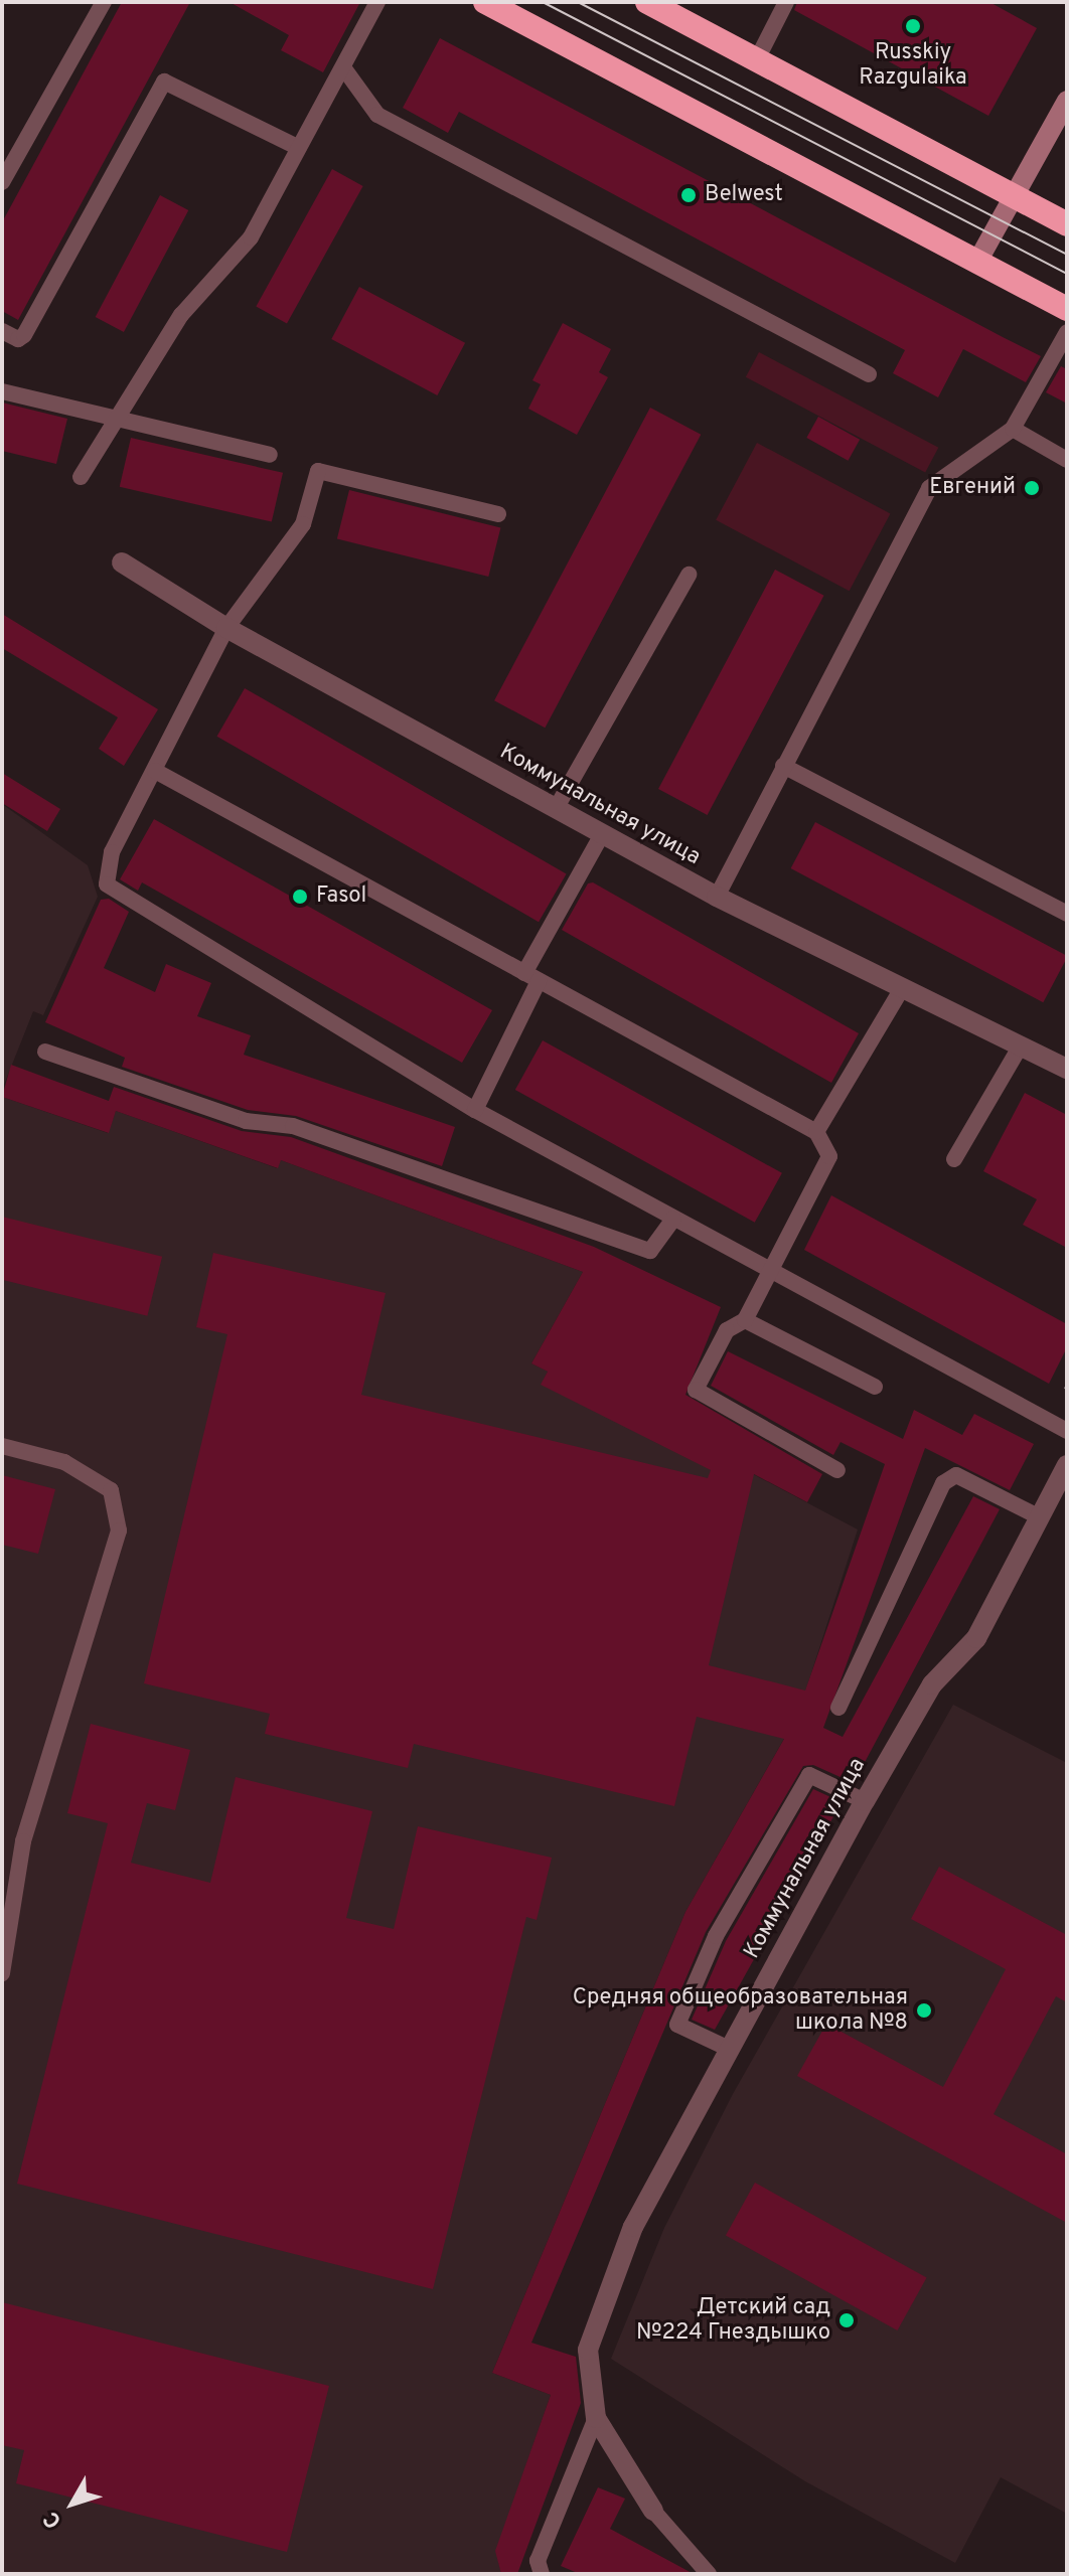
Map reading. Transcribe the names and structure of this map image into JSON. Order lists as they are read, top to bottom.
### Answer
{
  "streets": {
    "street": ["Коммунальная улица"]
  },
  "places": [
    "Russkiy Razgulaika",
    "Belwest",
    "Евгений",
    "Fasol",
    "Средняя общеобразовательная школа №8",
    "Детский сад №224 Гнездышко"
  ],
  "north": "bottom left"
}
